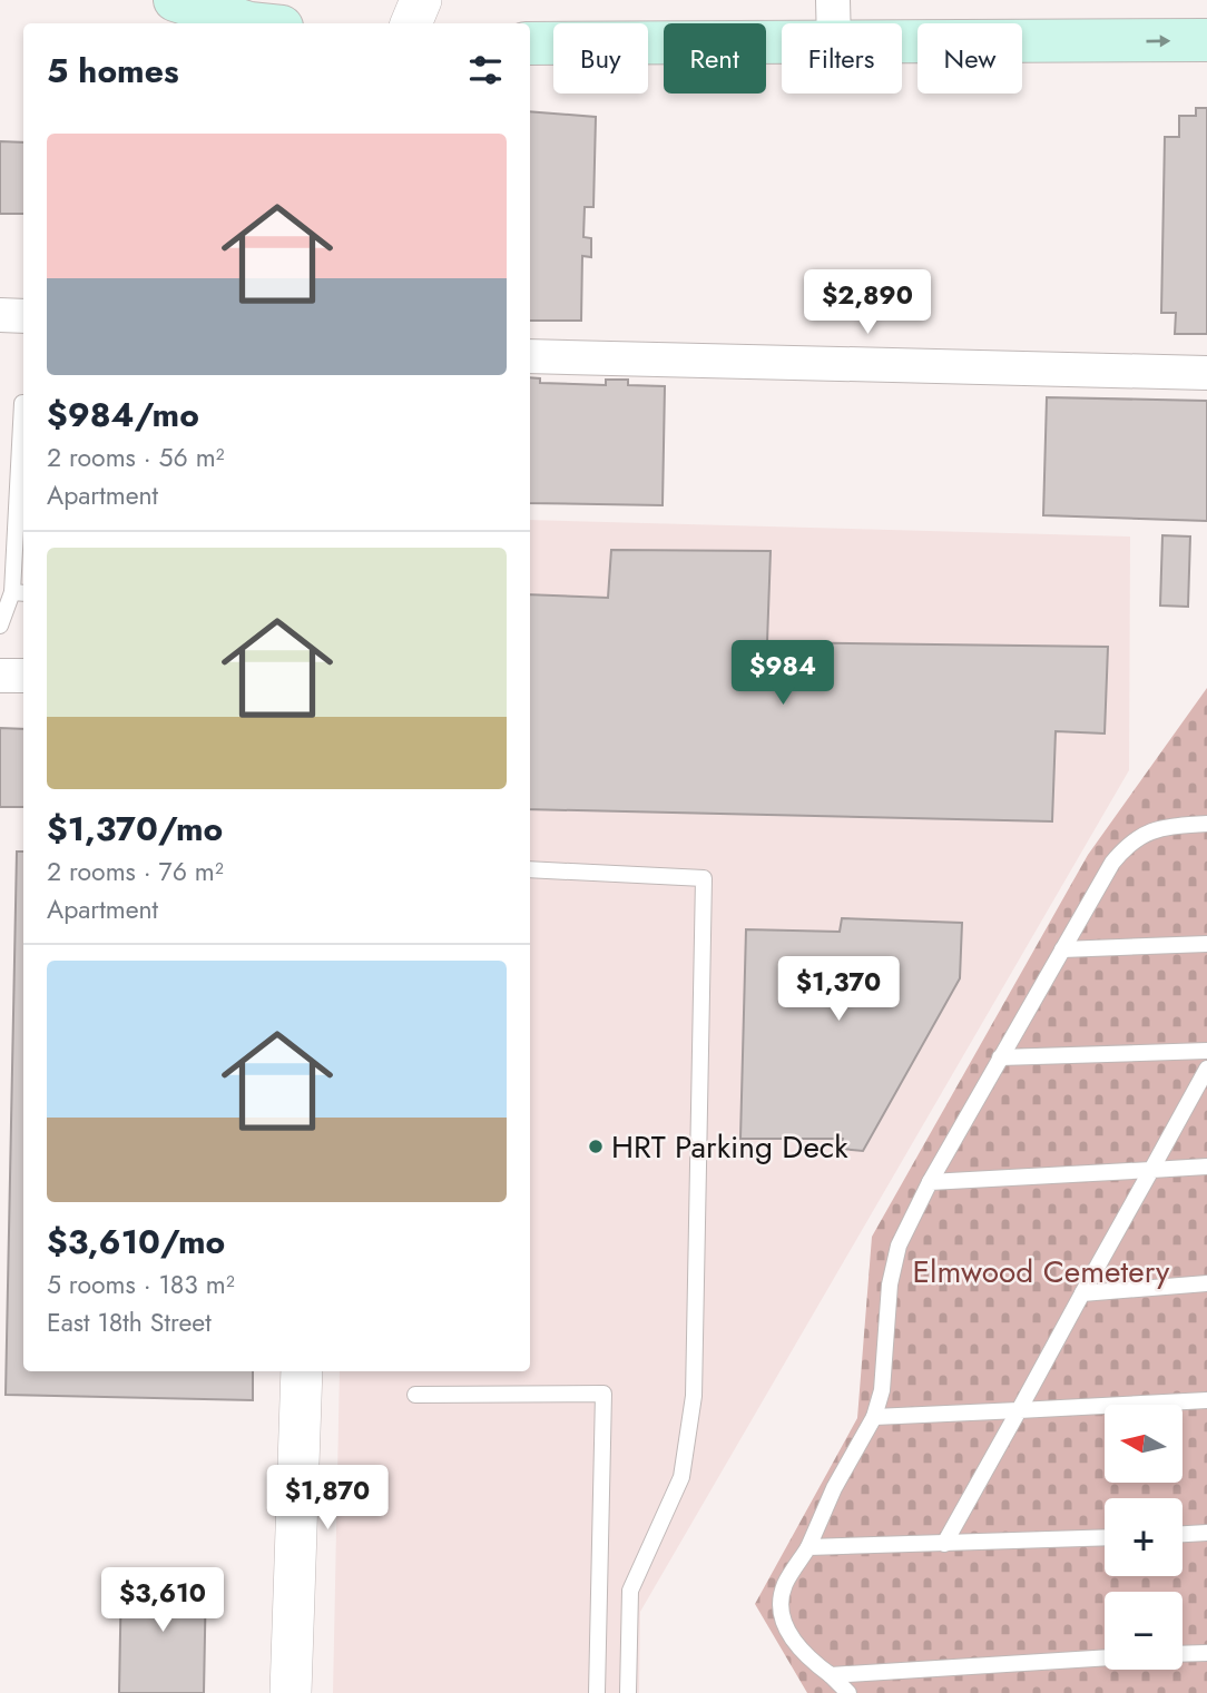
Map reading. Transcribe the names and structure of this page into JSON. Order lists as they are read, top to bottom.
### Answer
{
  "parks": ["Elmwood Cemetery"],
  "places": ["HRT Parking Deck"],
  "north": "left",
  "page": {
    "chip": [
      "Buy",
      "Rent",
      "Filters",
      "New"
    ],
    "heading": "5 homes",
    "list": [
      {
        "name": "$984/mo",
        "note": "2 rooms · 56 m² · Apartment"
      },
      {
        "name": "$1,370/mo",
        "note": "2 rooms · 76 m² · Apartment"
      },
      {
        "name": "$3,610/mo",
        "note": "5 rooms · 183 m² · East 18th Street"
      }
    ],
    "price": [
      "$2,890",
      "$984",
      "$1,370",
      "$1,870",
      "$3,610"
    ],
    "map_buttons": ["+", "−"]
  }
}
